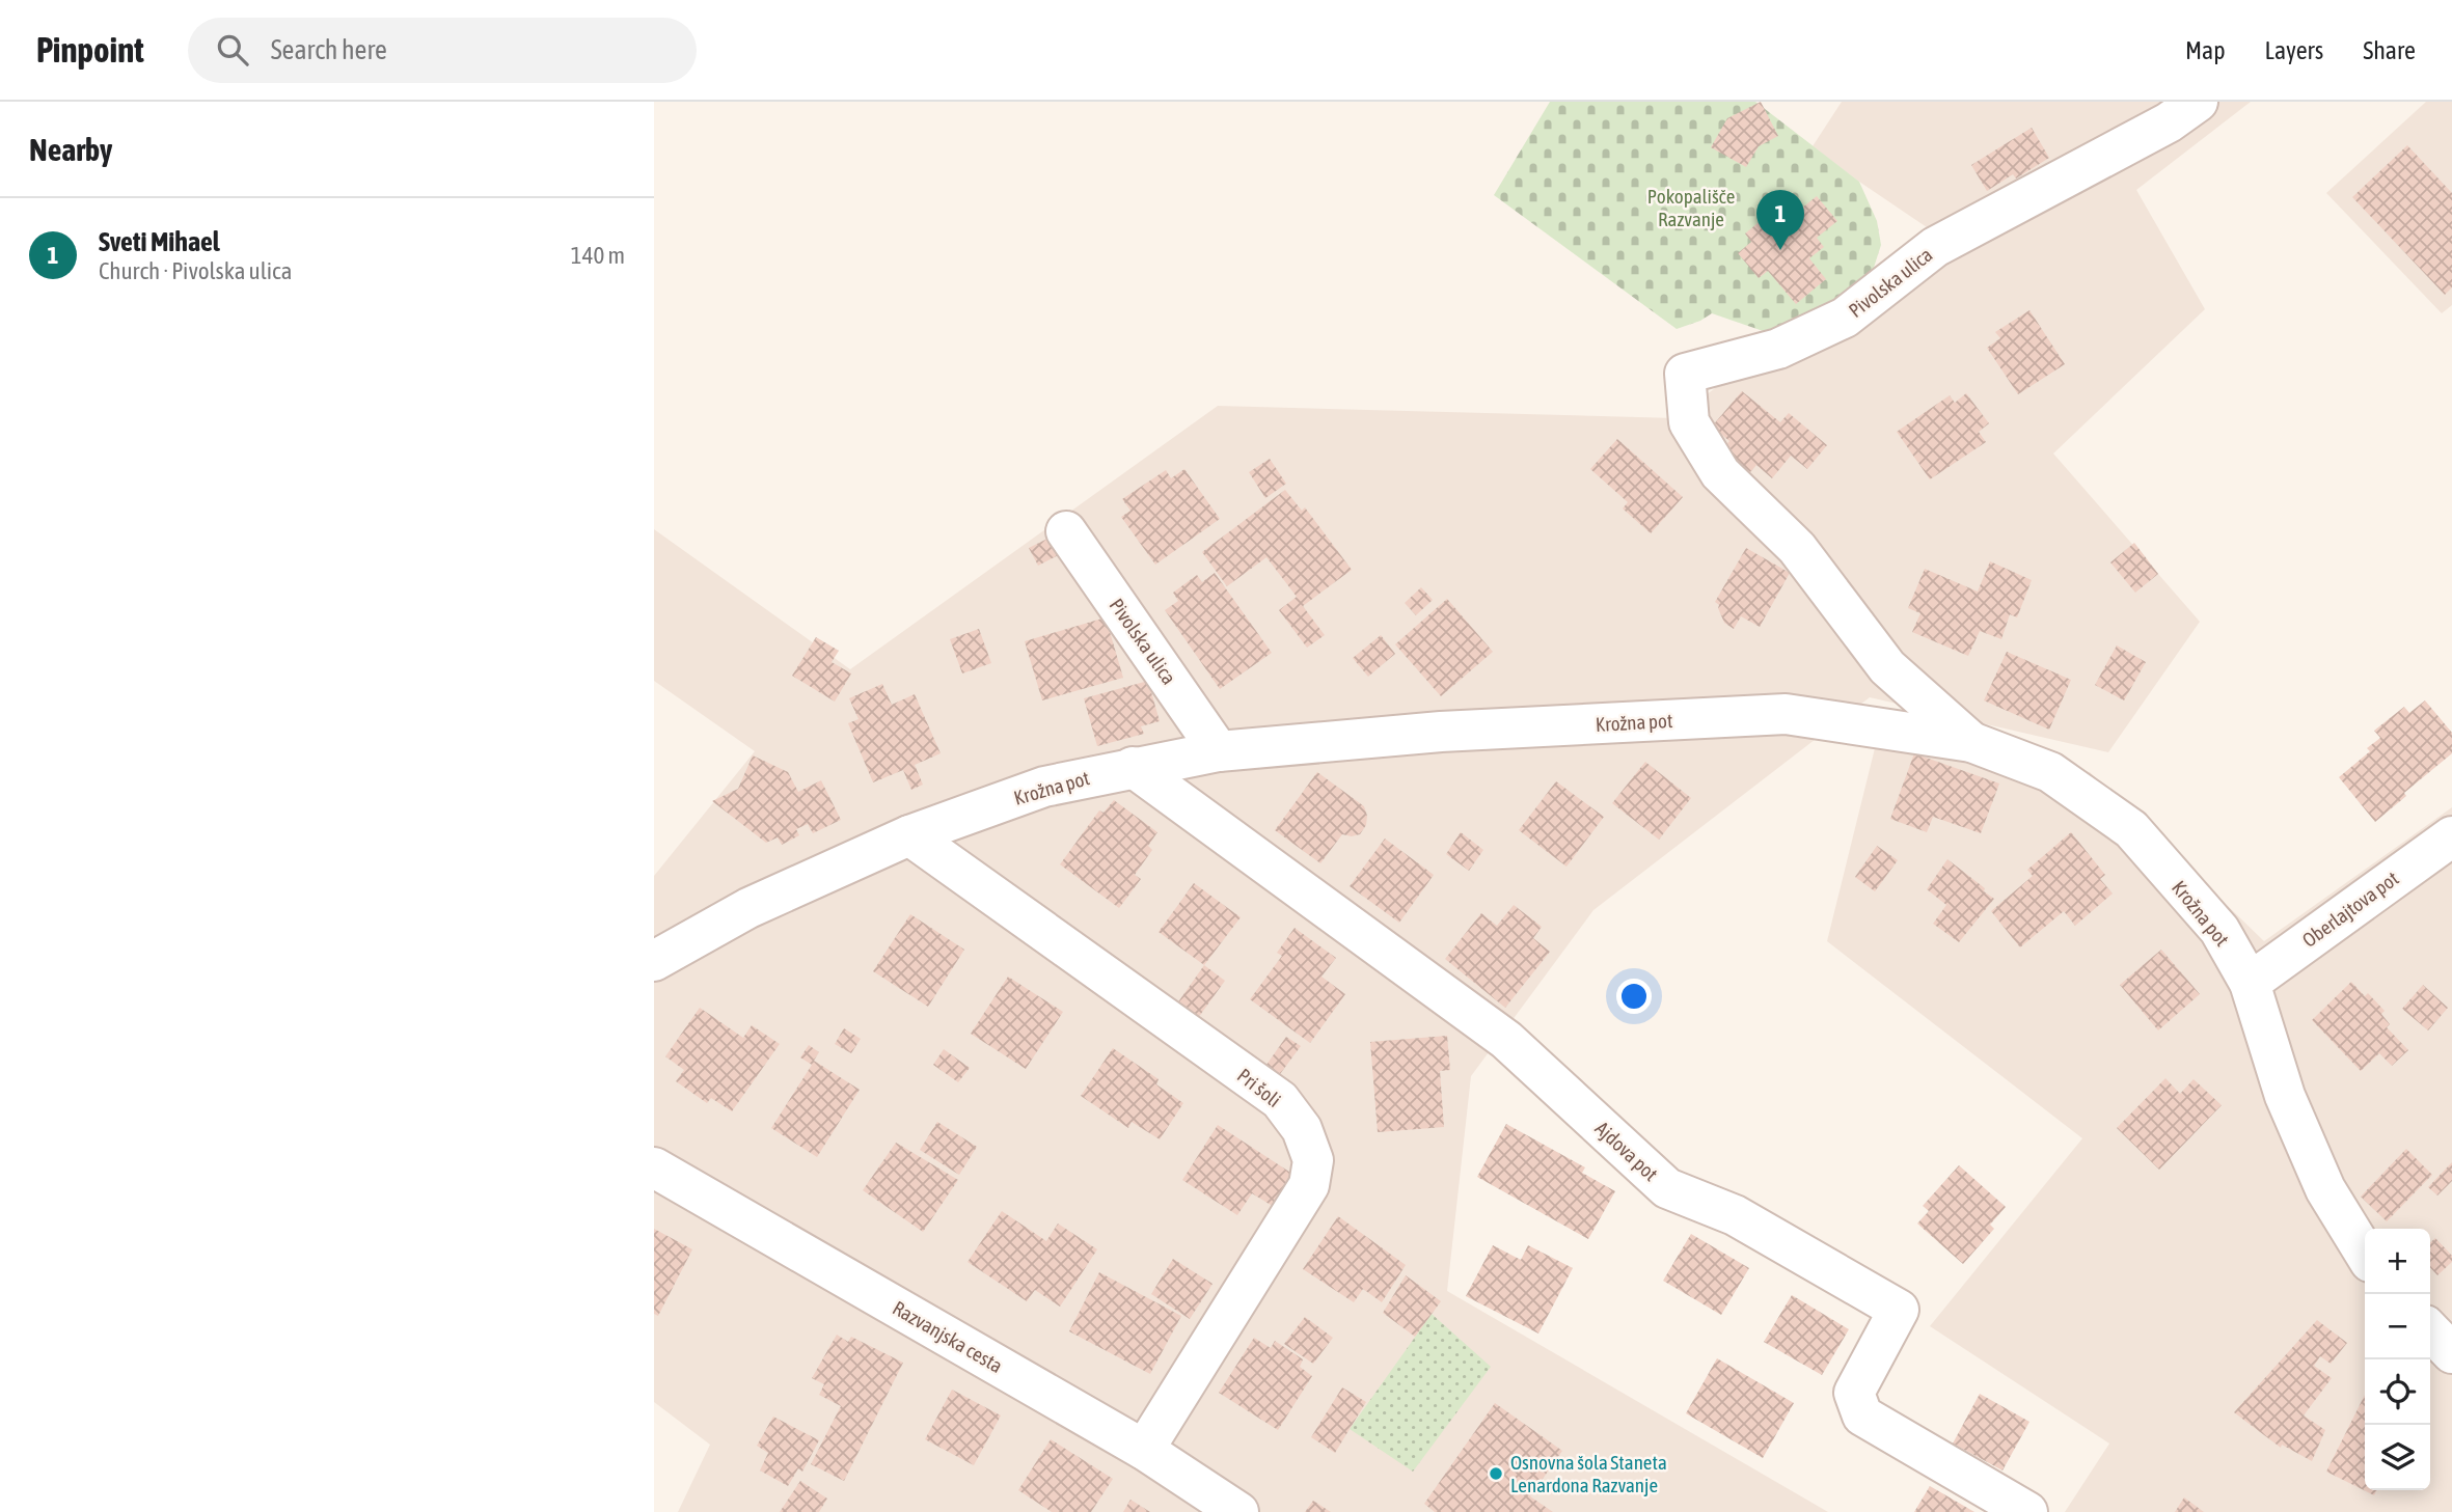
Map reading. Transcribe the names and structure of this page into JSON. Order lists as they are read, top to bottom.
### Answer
{
  "streets": {
    "street": [
      "Pivolska ulica",
      "Krožna pot",
      "Oberlajtova pot",
      "Pri šoli",
      "Ajdova pot",
      "Razvanjska cesta"
    ]
  },
  "crossings": [
    ["Pivolska ulica", "Krožna pot"],
    ["Krožna pot", "Oberlajtova pot"],
    ["Krožna pot", "Pri šoli"],
    ["Krožna pot", "Ajdova pot"],
    ["Pri šoli", "Razvanjska cesta"]
  ],
  "parks": ["Pokopališče Razvanje"],
  "places": ["Osnovna šola Staneta Lenardona Razvanje"],
  "page": {
    "header": "Pinpoint",
    "search": "Search here",
    "nav": ["Map", "Layers", "Share"],
    "heading": "Nearby",
    "pins": "1",
    "list": [
      {
        "mark": "1",
        "name": "Sveti Mihael",
        "note": "Church · Pivolska ulica",
        "value": "140 m"
      }
    ],
    "map_buttons": ["+", "−"]
  }
}
